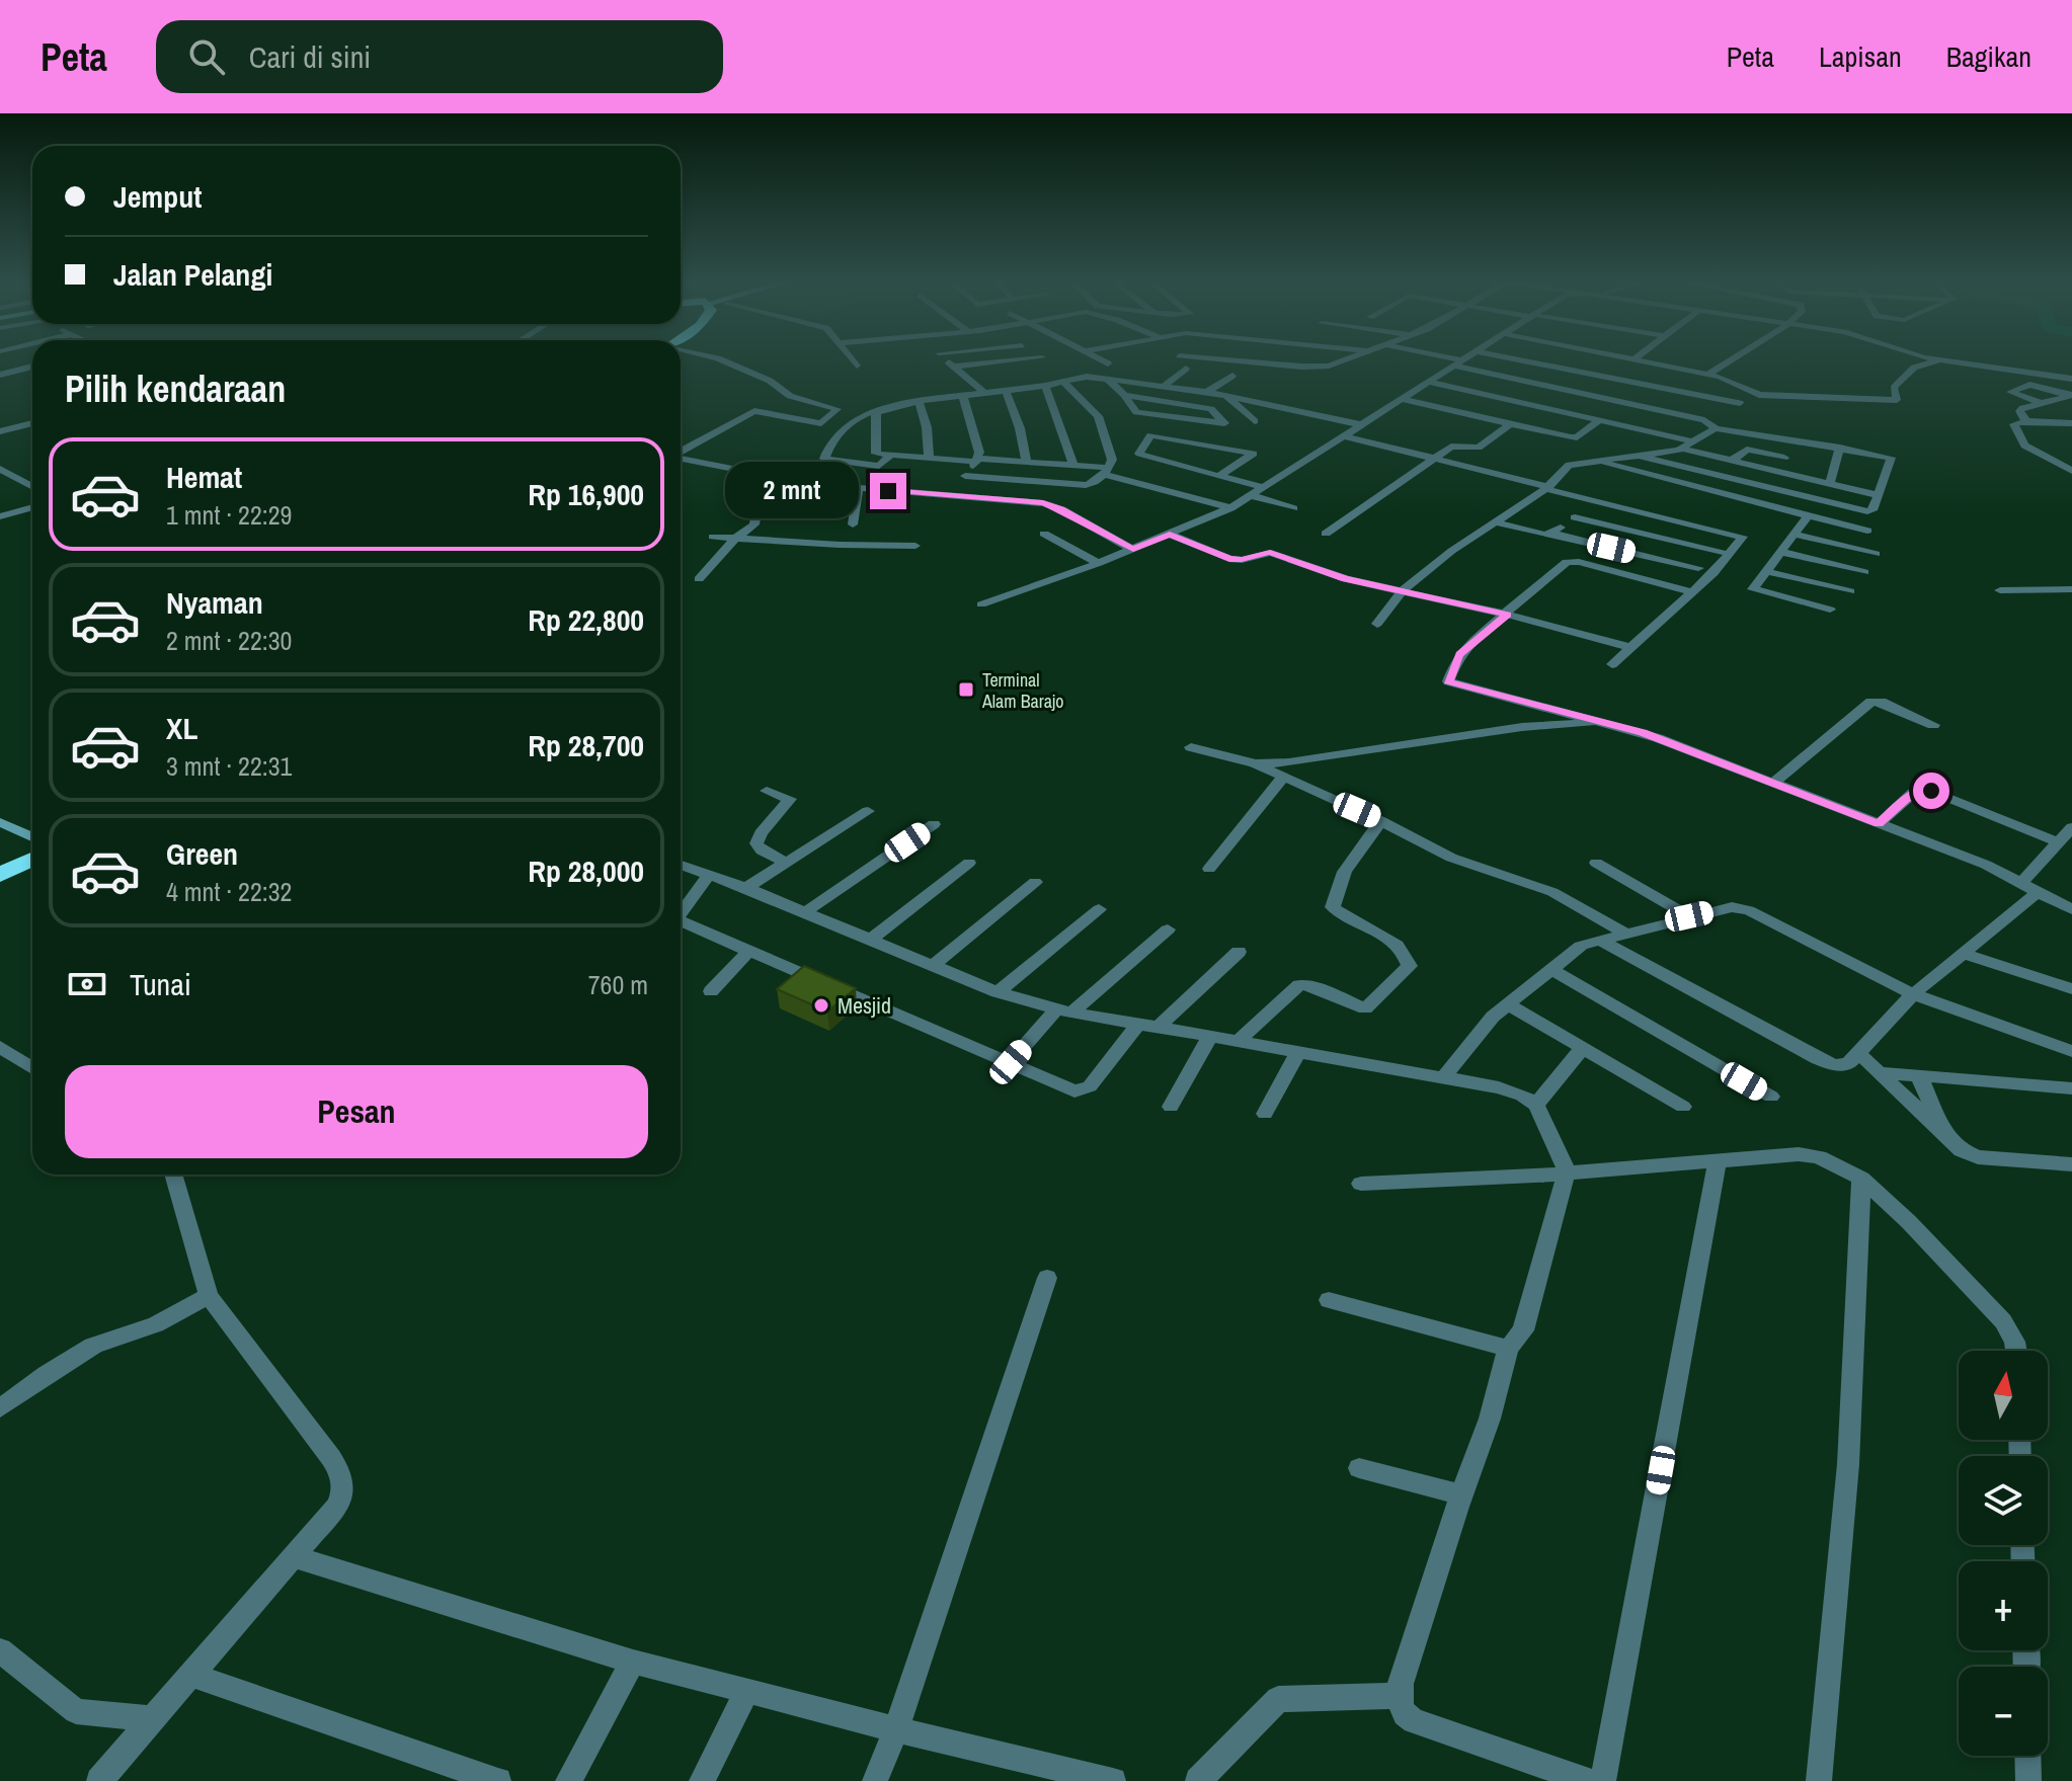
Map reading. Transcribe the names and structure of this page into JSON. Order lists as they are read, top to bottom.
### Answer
{
  "places": {
    "transit": ["Terminal Alam Barajo"],
    "other": ["Mesjid"]
  },
  "north": "top",
  "page": {
    "header": "Peta",
    "search": "Cari di sini",
    "nav": ["Peta", "Lapisan", "Bagikan"],
    "banner": ["Jemput", "Jalan Pelangi"],
    "heading": "Pilih kendaraan",
    "list": [
      {
        "name": "Hemat",
        "note": "1 mnt · 22:29",
        "value": "Rp 16,900"
      },
      {
        "name": "Nyaman",
        "note": "2 mnt · 22:30",
        "value": "Rp 22,800"
      },
      {
        "name": "XL",
        "note": "3 mnt · 22:31",
        "value": "Rp 28,700"
      },
      {
        "name": "Green",
        "note": "4 mnt · 22:32",
        "value": "Rp 28,000"
      }
    ],
    "bubble": "2 mnt",
    "pay": ["Tunai", "760 m"],
    "buttons": "Pesan",
    "map_buttons": ["+", "−"]
  }
}
